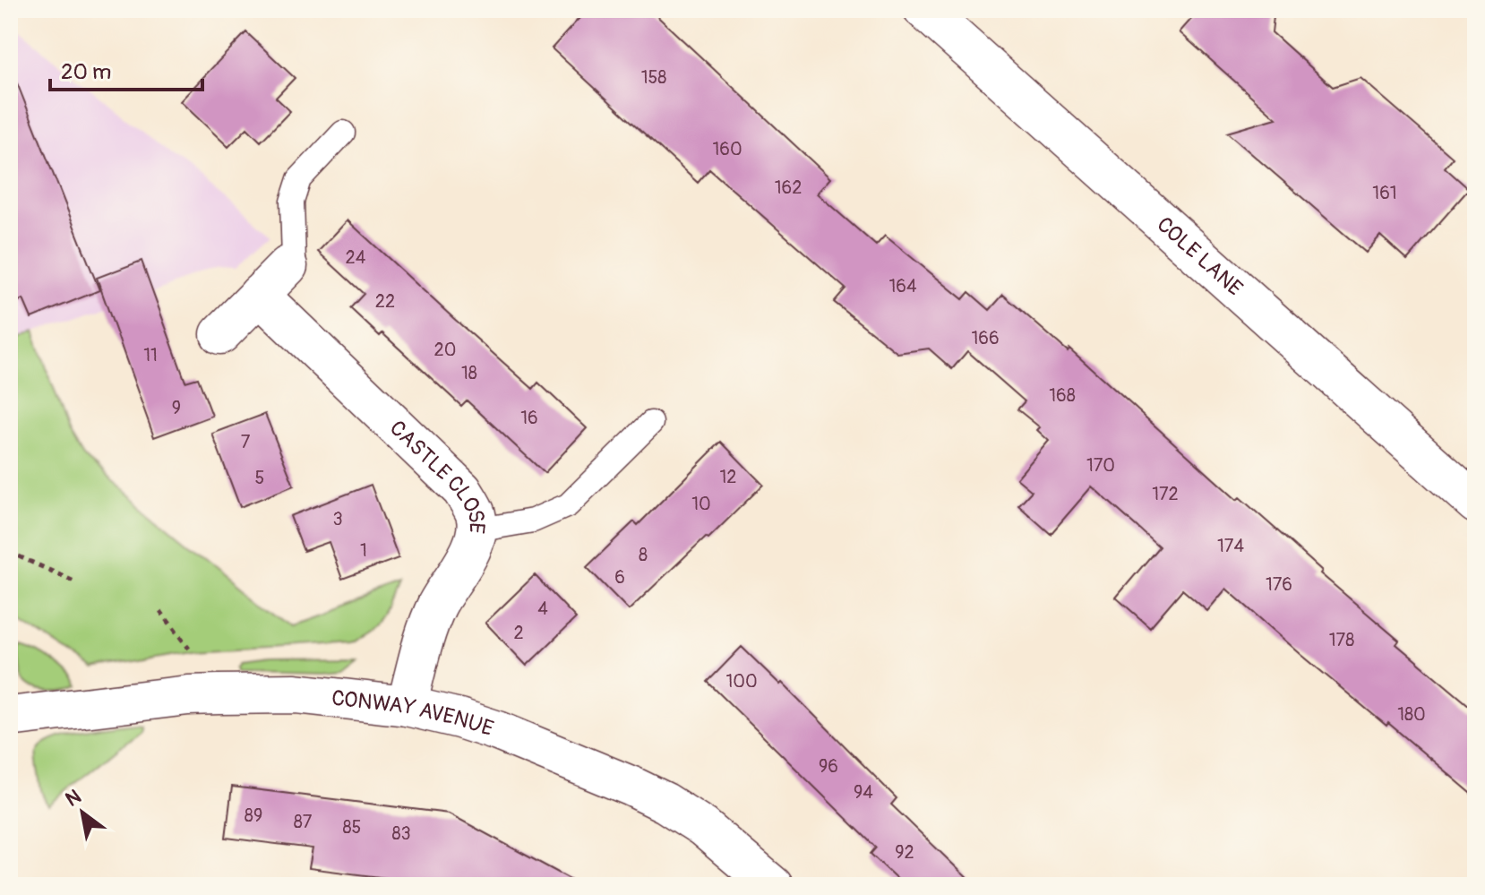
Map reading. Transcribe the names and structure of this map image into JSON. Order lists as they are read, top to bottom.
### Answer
{
  "streets": {
    "street": ["COLE LANE", "CASTLE CLOSE", "CONWAY AVENUE"]
  },
  "crossings": [
    ["CASTLE CLOSE", "CONWAY AVENUE"]
  ],
  "house_numbers": [
    "158",
    "160",
    "162",
    "161",
    "24",
    "164",
    "22",
    "166",
    "20",
    "11",
    "18",
    "168",
    "9",
    "16",
    "7",
    "170",
    "12",
    "5",
    "172",
    "10",
    "3",
    "174",
    "1",
    "8",
    "6",
    "176",
    "4",
    "2",
    "178",
    "100",
    "180",
    "96",
    "94",
    "89",
    "87",
    "85",
    "83",
    "92"
  ],
  "scale_bar": "20 m",
  "north": "top left"
}
